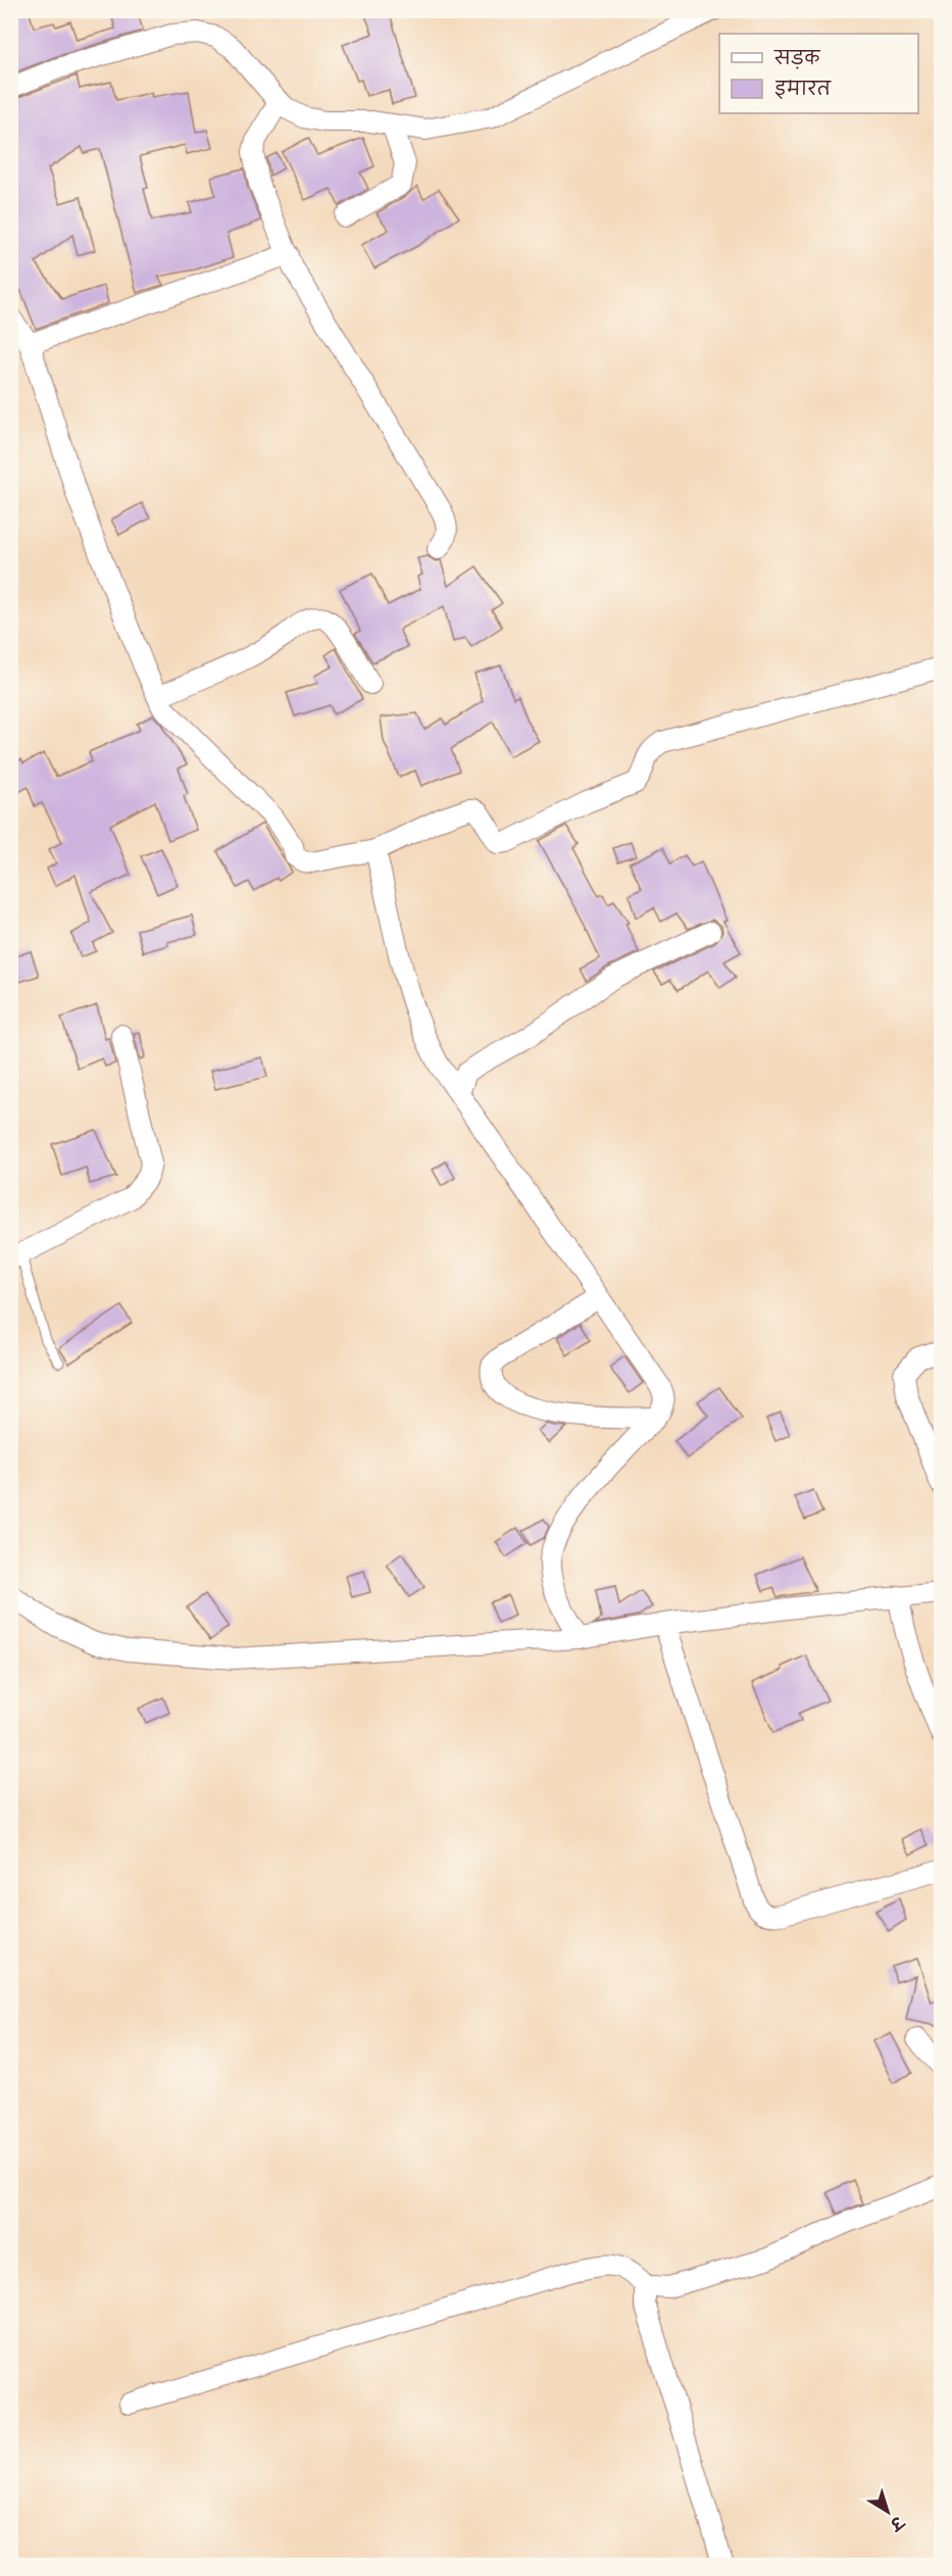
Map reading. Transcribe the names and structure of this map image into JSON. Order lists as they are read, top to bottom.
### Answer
{
  "legend": ["सड़क", "इमारत"],
  "north": "bottom right"
}
